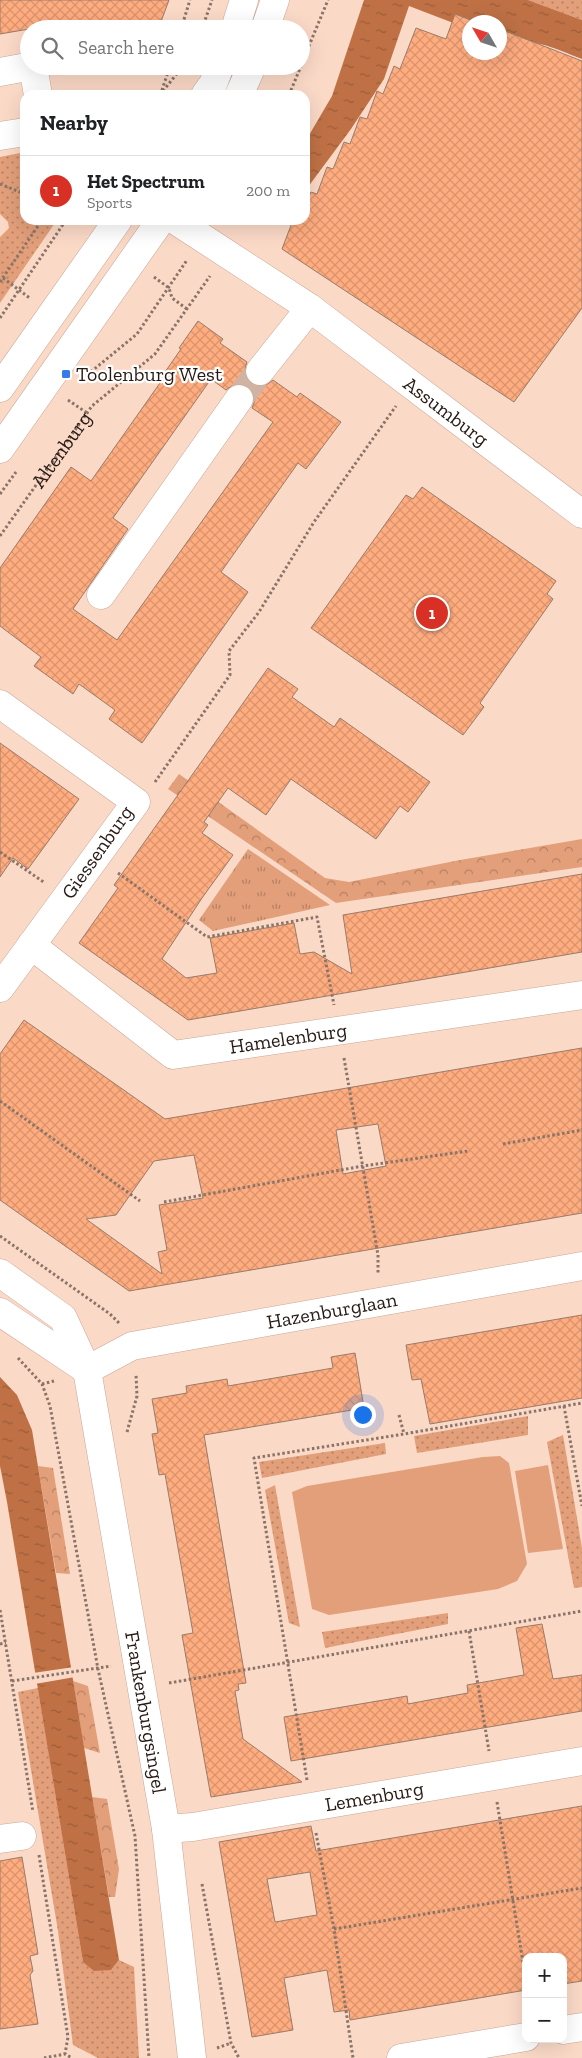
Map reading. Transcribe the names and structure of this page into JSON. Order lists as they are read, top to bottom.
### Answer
{
  "streets": {
    "street": [
      "Assumburg",
      "Giessenburg",
      "Hamelenburg",
      "Hazenburglaan",
      "Frankenburgsingel",
      "Lemenburg"
    ],
    "path": ["Altenburg"]
  },
  "crossings": [
    ["Assumburg", "Altenburg"],
    ["Giessenburg", "Hamelenburg"],
    ["Hazenburglaan", "Frankenburgsingel"],
    ["Frankenburgsingel", "Lemenburg"]
  ],
  "places": {
    "transit": ["Toolenburg West"]
  },
  "north": "top left",
  "page": {
    "search": "Search here",
    "heading": "Nearby",
    "list": [
      {
        "mark": "1",
        "name": "Het Spectrum",
        "note": "Sports",
        "value": "200 m"
      }
    ],
    "pins": "1",
    "map_buttons": ["+", "−"]
  }
}
